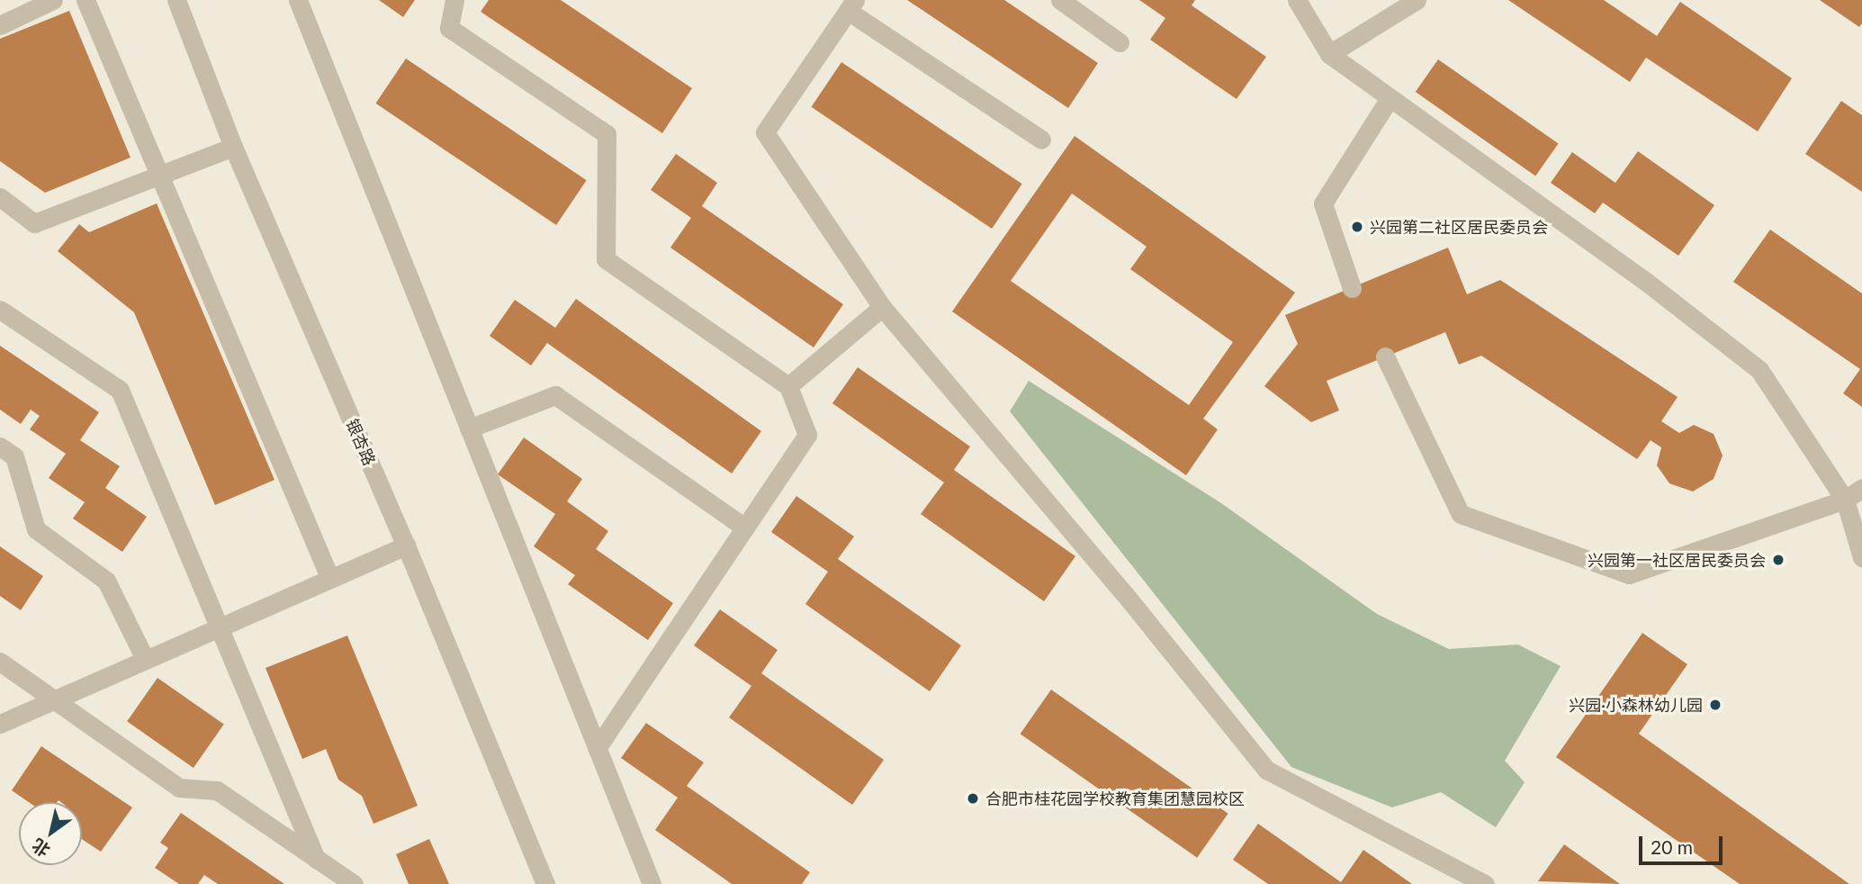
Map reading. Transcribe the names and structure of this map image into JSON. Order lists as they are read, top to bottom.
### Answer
{
  "streets": {
    "street": ["银杏路"]
  },
  "places": [
    "兴园第二社区居民委员会",
    "兴园第一社区居民委员会",
    "兴园·小森林幼儿园",
    "合肥市桂花园学校教育集团慧园校区"
  ],
  "scale_bar": "20 m",
  "north": "bottom left"
}
